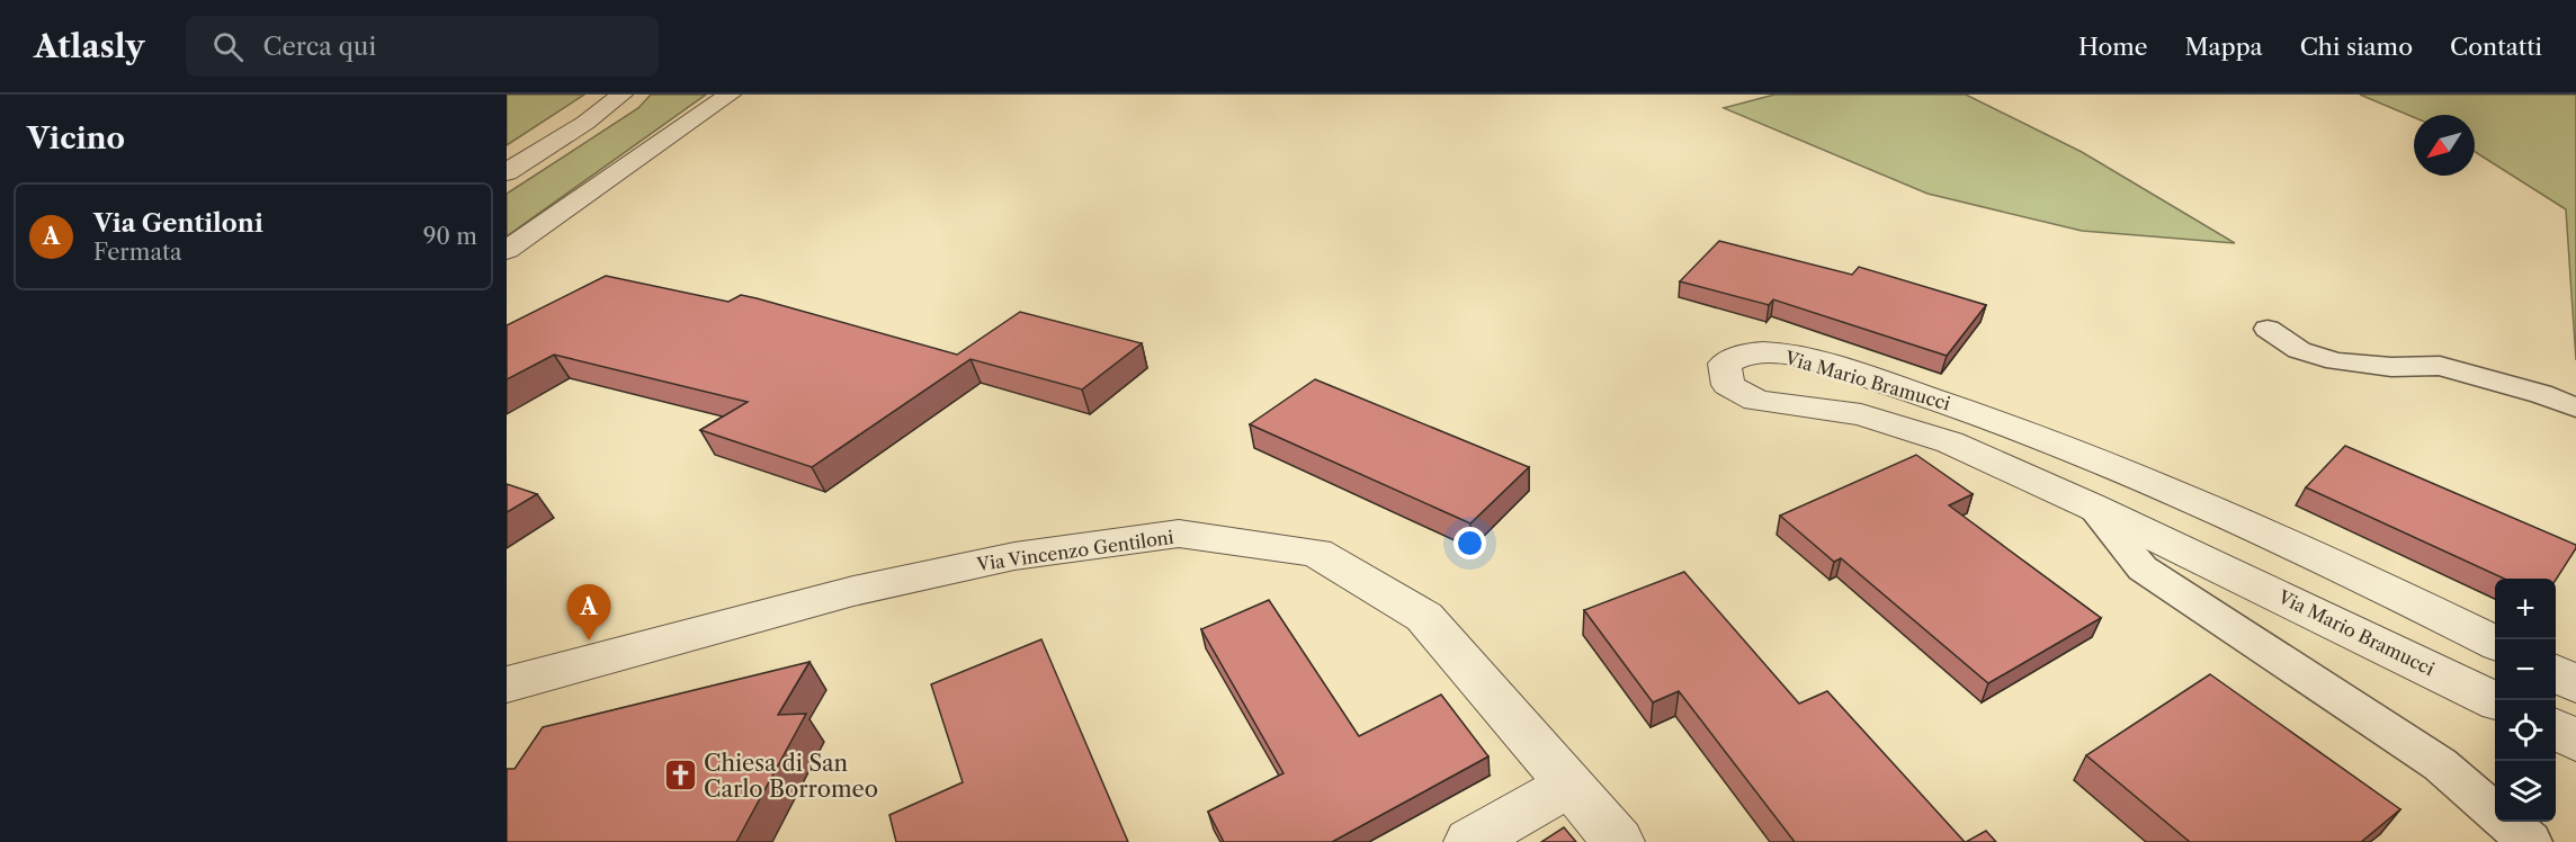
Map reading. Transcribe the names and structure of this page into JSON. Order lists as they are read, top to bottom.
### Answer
{
  "streets": {
    "street": ["Via Mario Bramucci", "Via Vincenzo Gentiloni"]
  },
  "places": {
    "church": ["Chiesa di San Carlo Borromeo"]
  },
  "north": "bottom left",
  "page": {
    "header": "Atlasly",
    "search": "Cerca qui",
    "nav": [
      "Home",
      "Mappa",
      "Chi siamo",
      "Contatti"
    ],
    "heading": "Vicino",
    "list": [
      {
        "mark": "A",
        "name": "Via Gentiloni",
        "note": "Fermata",
        "value": "90 m"
      }
    ],
    "map_buttons": ["+", "−"],
    "pins": "A"
  }
}
